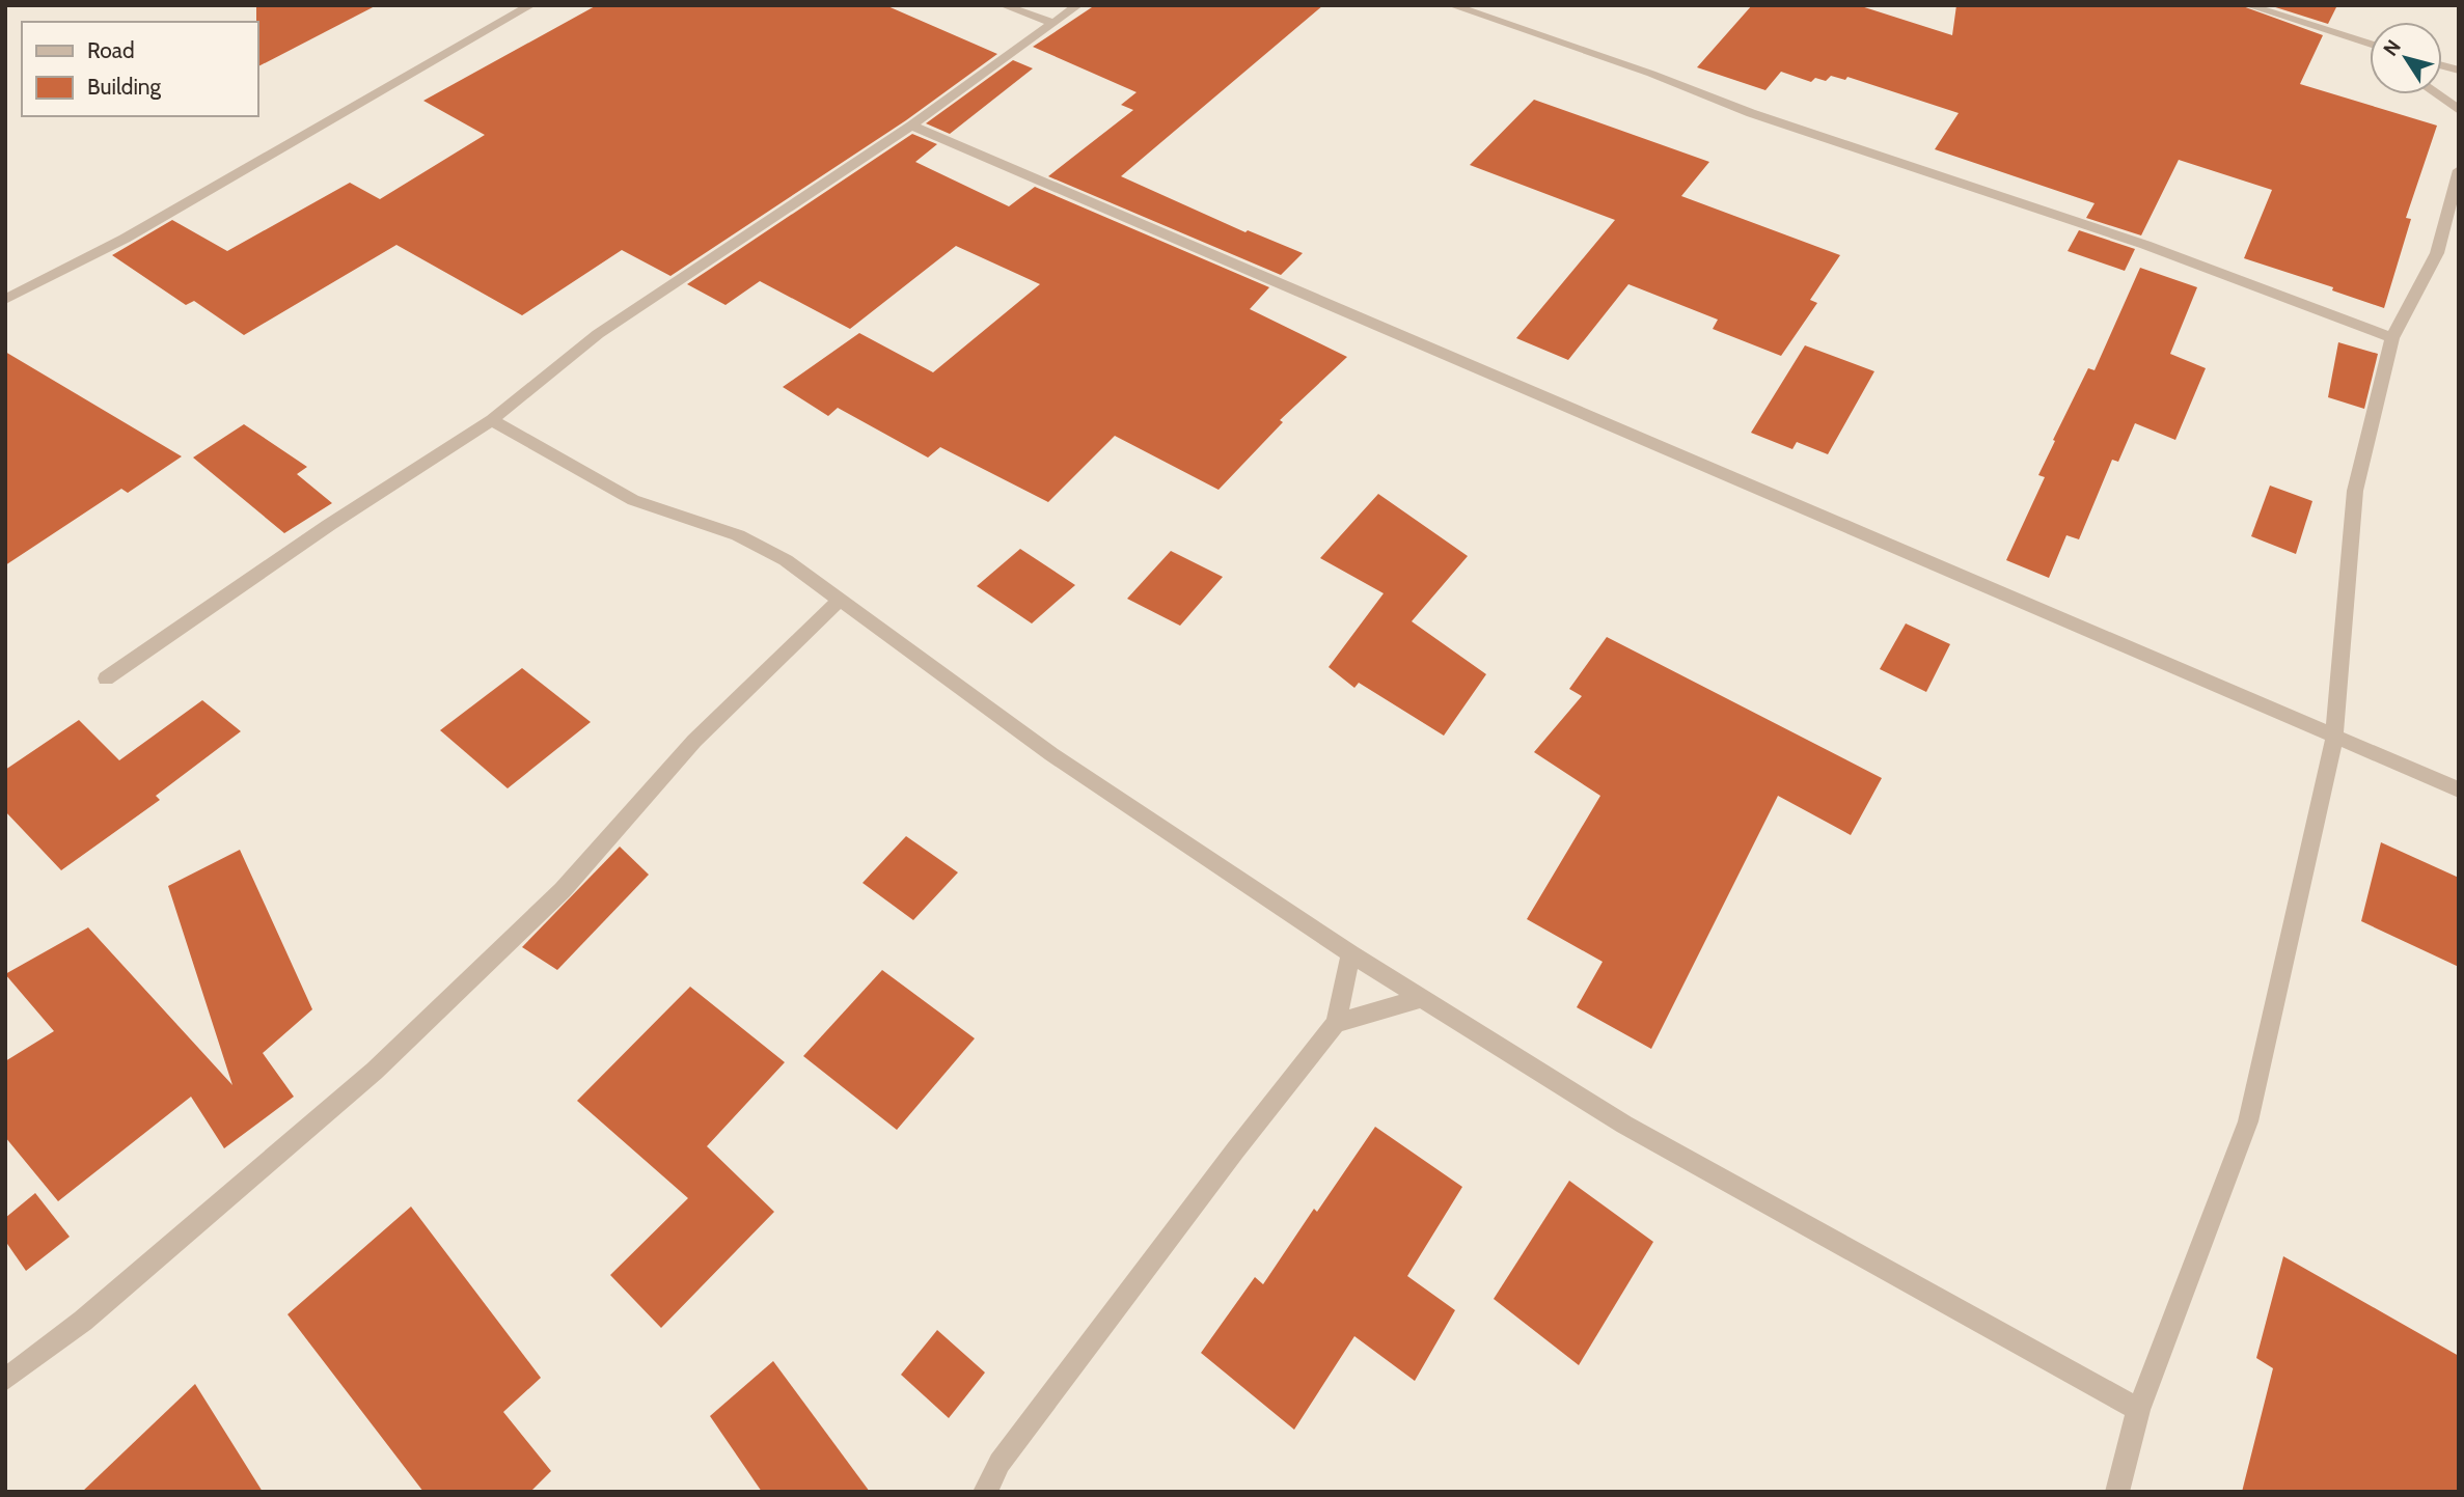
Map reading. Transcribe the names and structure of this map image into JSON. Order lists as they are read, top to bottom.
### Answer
{
  "legend": ["Road", "Building"],
  "north": "top left"
}
